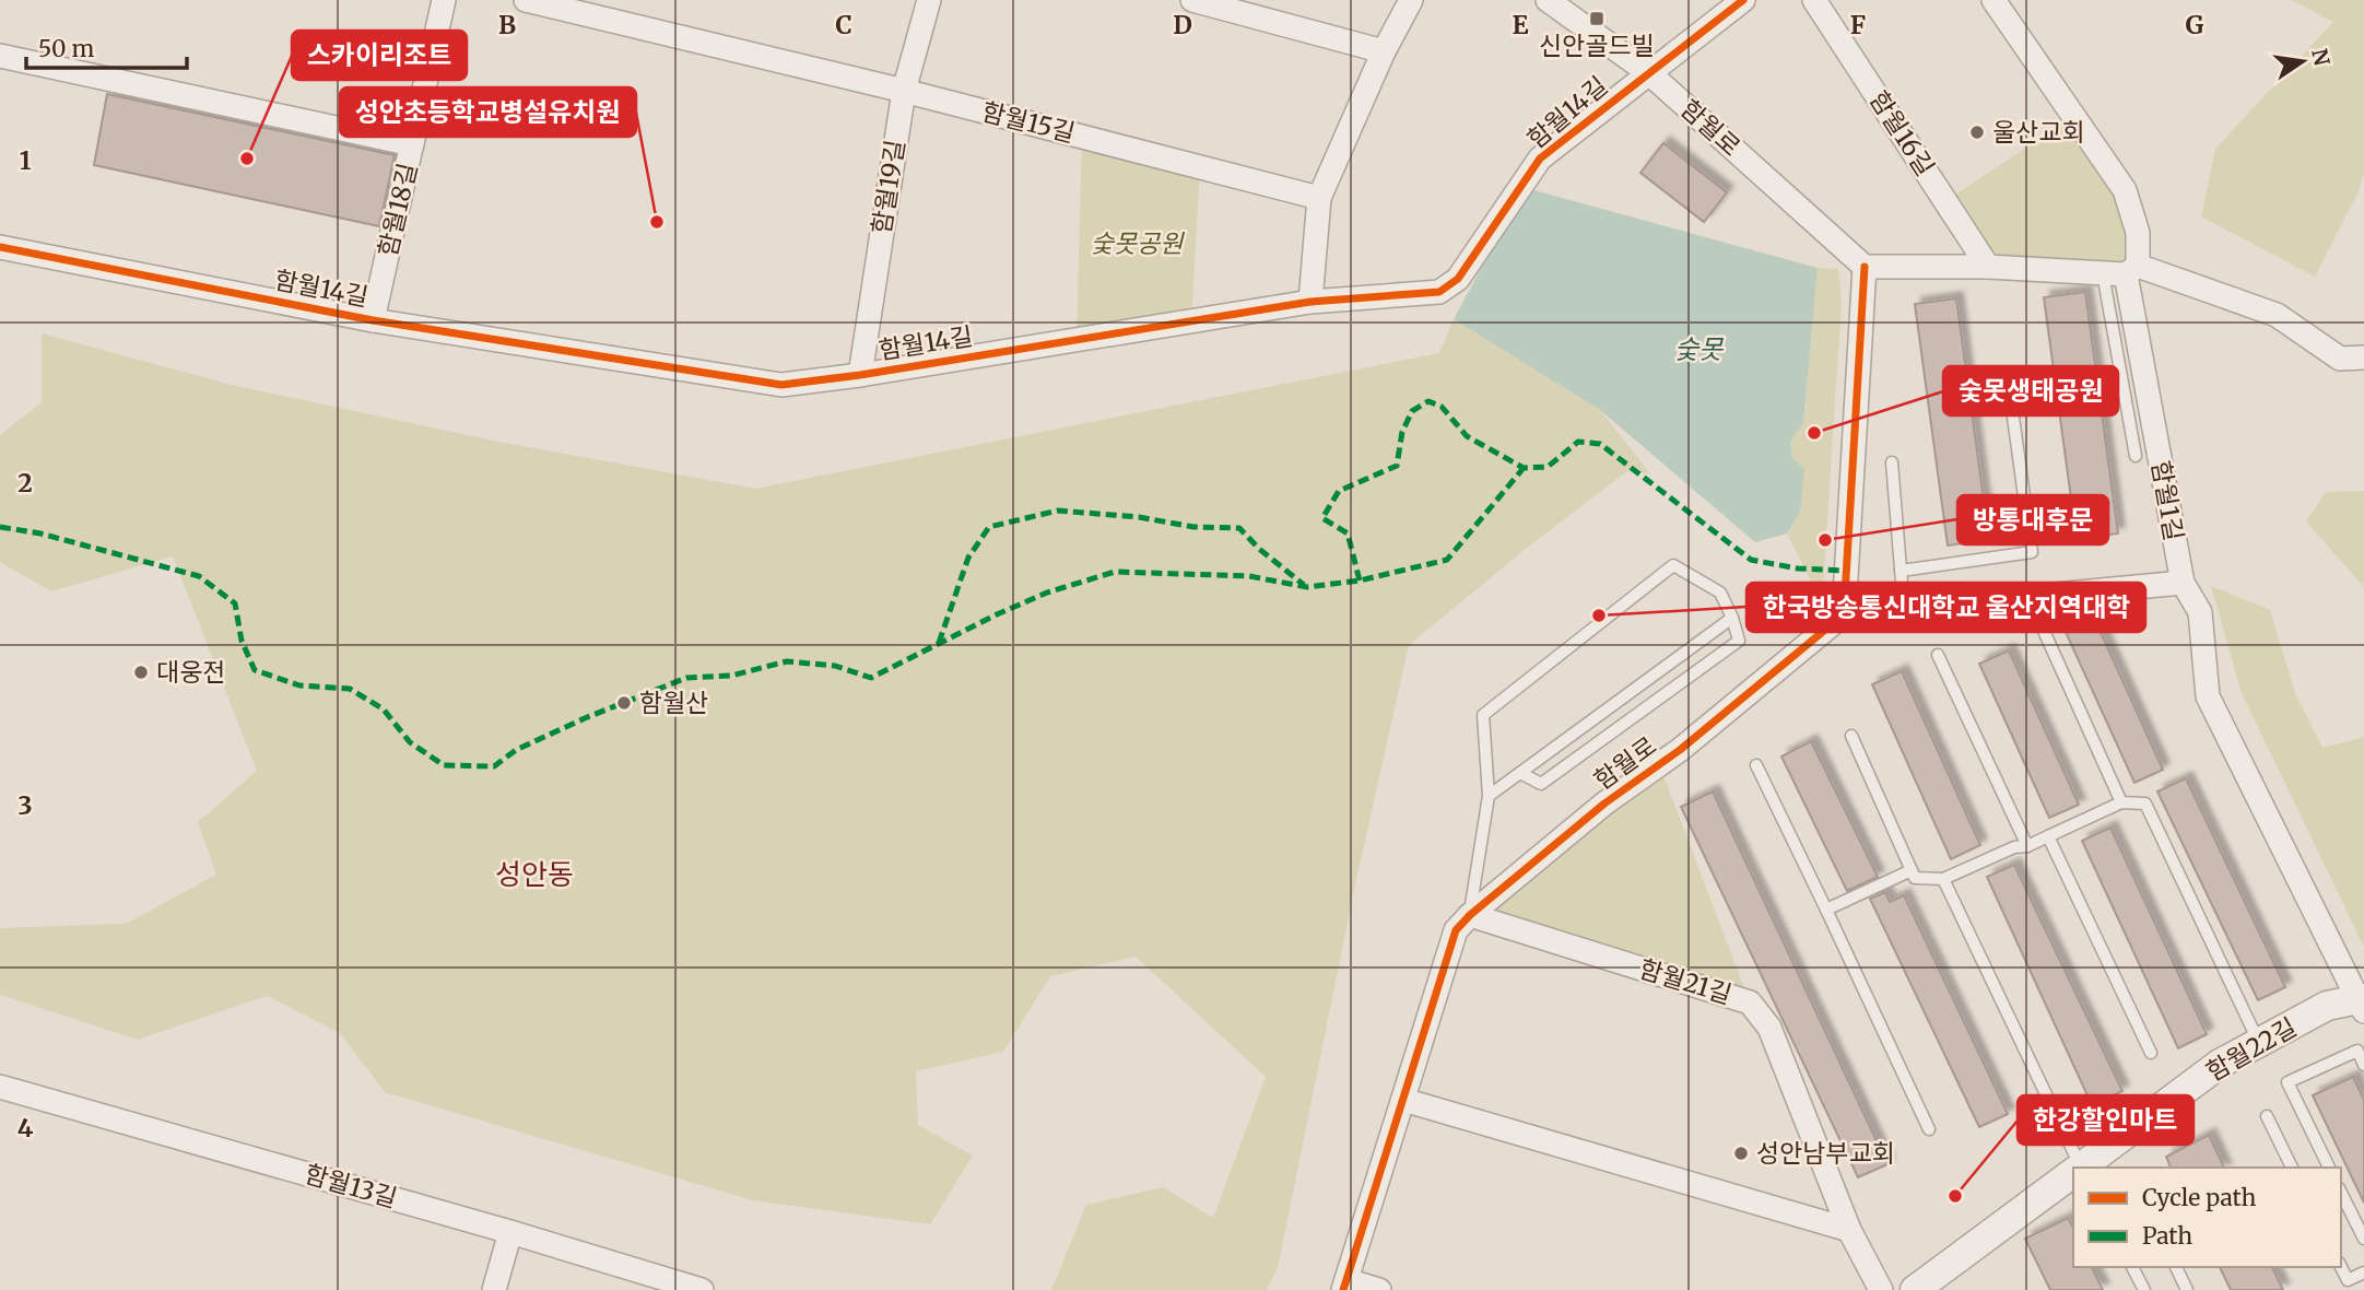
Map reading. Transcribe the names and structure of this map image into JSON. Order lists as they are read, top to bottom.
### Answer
{
  "streets": {
    "street": [
      "함월14길",
      "함월15길",
      "함월로",
      "함월16길",
      "함월19길",
      "함월18길",
      "함월1길",
      "함월21길",
      "함월22길",
      "함월13길"
    ]
  },
  "crossings": [
    ["함월14길", "함월로"],
    ["함월14길", "함월19길"],
    ["함월14길", "함월18길"],
    ["함월15길", "함월19길"],
    ["함월로", "함월21길"],
    ["함월1길", "함월22길"]
  ],
  "districts": ["성안동"],
  "water": ["숯못"],
  "parks": ["숯못공원"],
  "places": {
    "transit": ["신안골드빌"],
    "other": [
      "울산교회",
      "스카이리조트",
      "성안초등학교병설유치원",
      "숯못생태공원",
      "방통대후문",
      "한국방송통신대학교 울산지역대학",
      "대웅전",
      "함월산",
      "성안남부교회",
      "한강할인마트"
    ]
  },
  "legend": ["Cycle path", "Path"],
  "scale_bar": "50 m",
  "north": "right",
  "grid": {
    "columns": [
      "B",
      "C",
      "D",
      "E",
      "F",
      "G"
    ],
    "rows": [
      "1",
      "2",
      "3",
      "4"
    ]
  }
}
